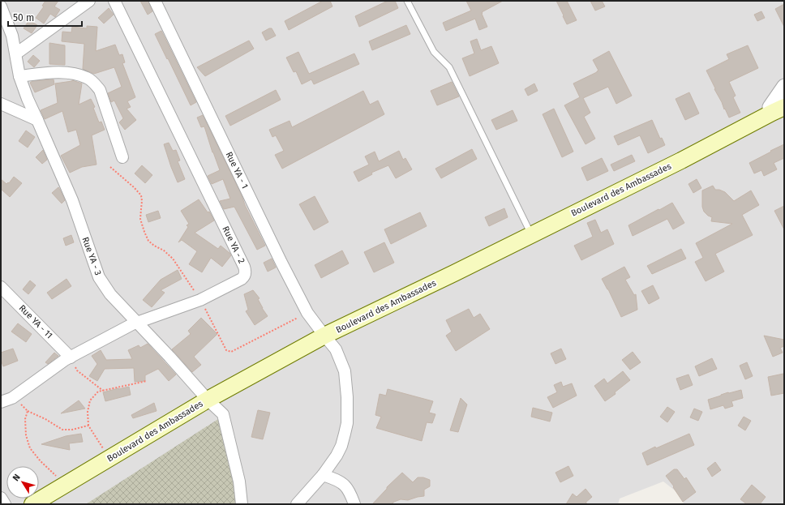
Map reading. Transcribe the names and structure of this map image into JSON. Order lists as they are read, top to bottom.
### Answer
{
  "streets": {
    "main road": ["Boulevard des Ambassades"],
    "street": [
      "Rue YA - 1",
      "Rue YA - 2",
      "Rue YA - 3",
      "Rue YA - 11"
    ]
  },
  "crossings": [
    ["Rue YA - 1", "Boulevard des Ambassades"],
    ["Boulevard des Ambassades", "Rue YA - 3"],
    ["Rue YA - 2", "Rue YA - 3"],
    ["Rue YA - 2", "Rue YA - 11"]
  ],
  "scale_bar": "50 m",
  "north": "top left"
}
